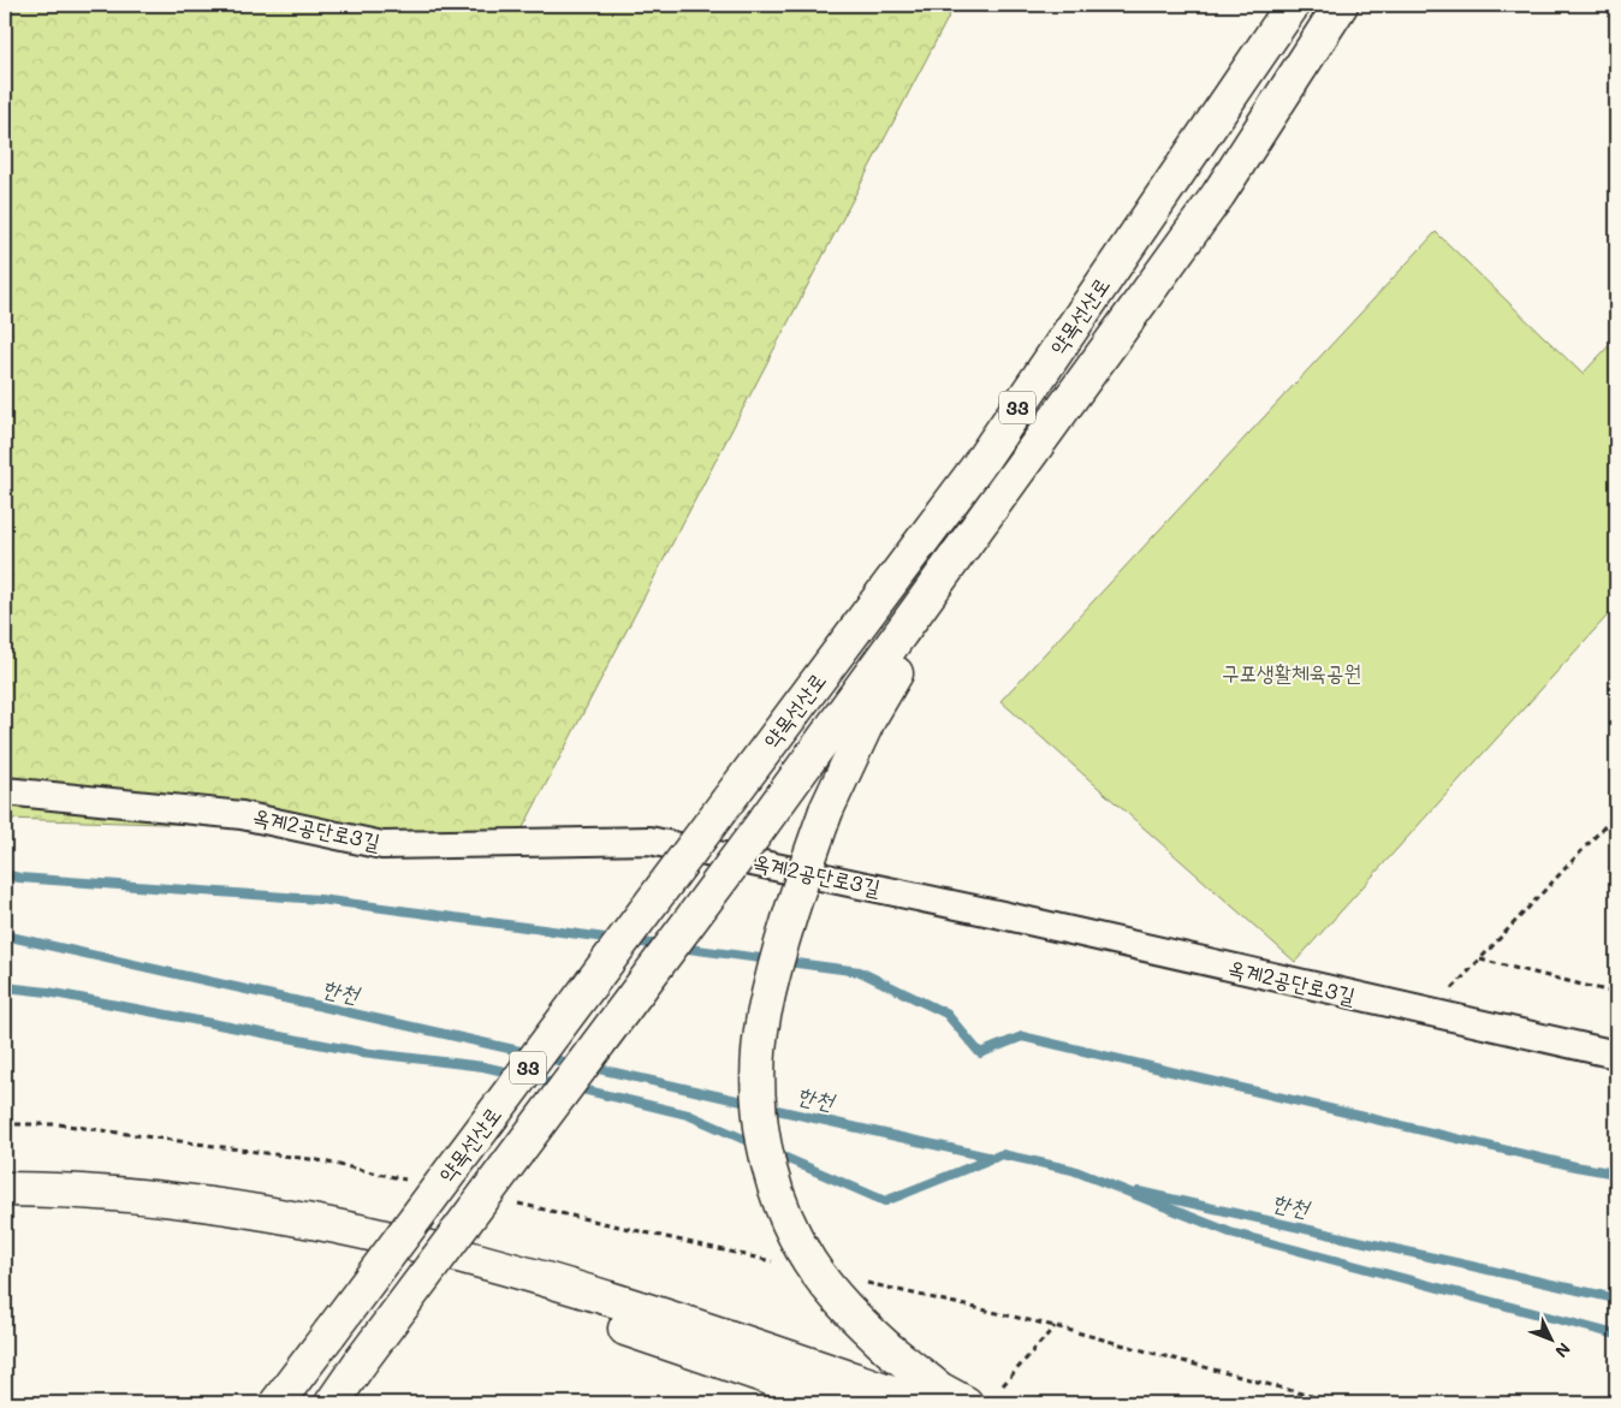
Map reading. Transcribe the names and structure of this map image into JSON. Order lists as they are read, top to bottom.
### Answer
{
  "streets": {
    "highway": ["약목선산로", "33"],
    "street": ["옥계2공단로3길"]
  },
  "water": ["한천"],
  "parks": ["구포생활체육공원"],
  "north": "bottom right"
}
